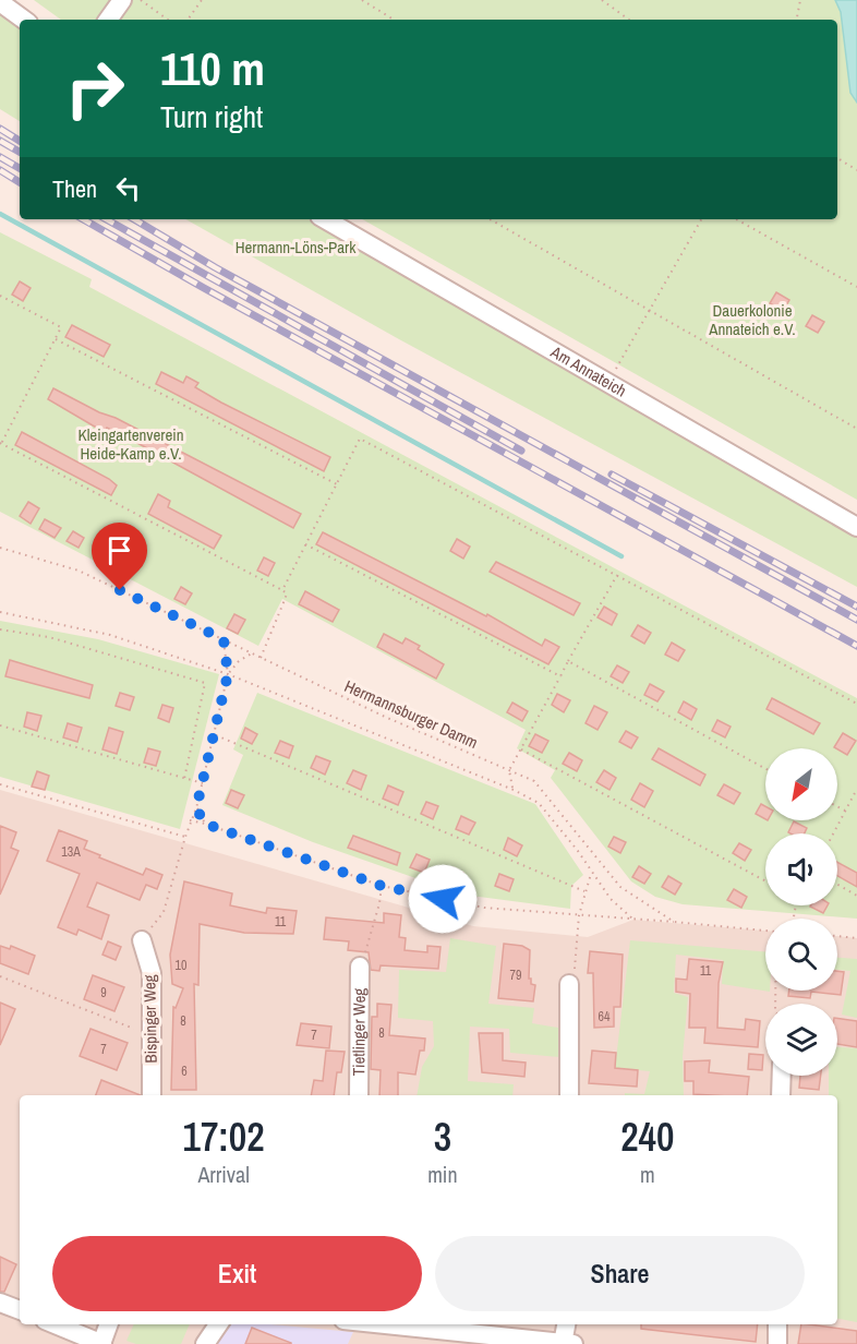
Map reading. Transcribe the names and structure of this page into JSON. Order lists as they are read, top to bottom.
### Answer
{
  "streets": {
    "street": ["Am Annateich", "Bispinger Weg", "Tietlinger Weg"],
    "path": ["Hermannsburger Damm"]
  },
  "parks": ["Hermann-Löns-Park", "Dauerkolonie Annateich e.V.", "Kleingartenverein Heide-Kamp e.V."],
  "house_numbers": [
    "13A",
    "11",
    "10",
    "11",
    "79",
    "9",
    "64",
    "8",
    "8",
    "7",
    "7",
    "6"
  ],
  "north": "bottom left",
  "page": {
    "turn": ["110 m", "Turn right"],
    "then": "Then",
    "eta": [
      "17:02",
      "Arrival",
      "3",
      "min",
      "240",
      "m"
    ],
    "buttons": ["Exit", "Share"]
  }
}
